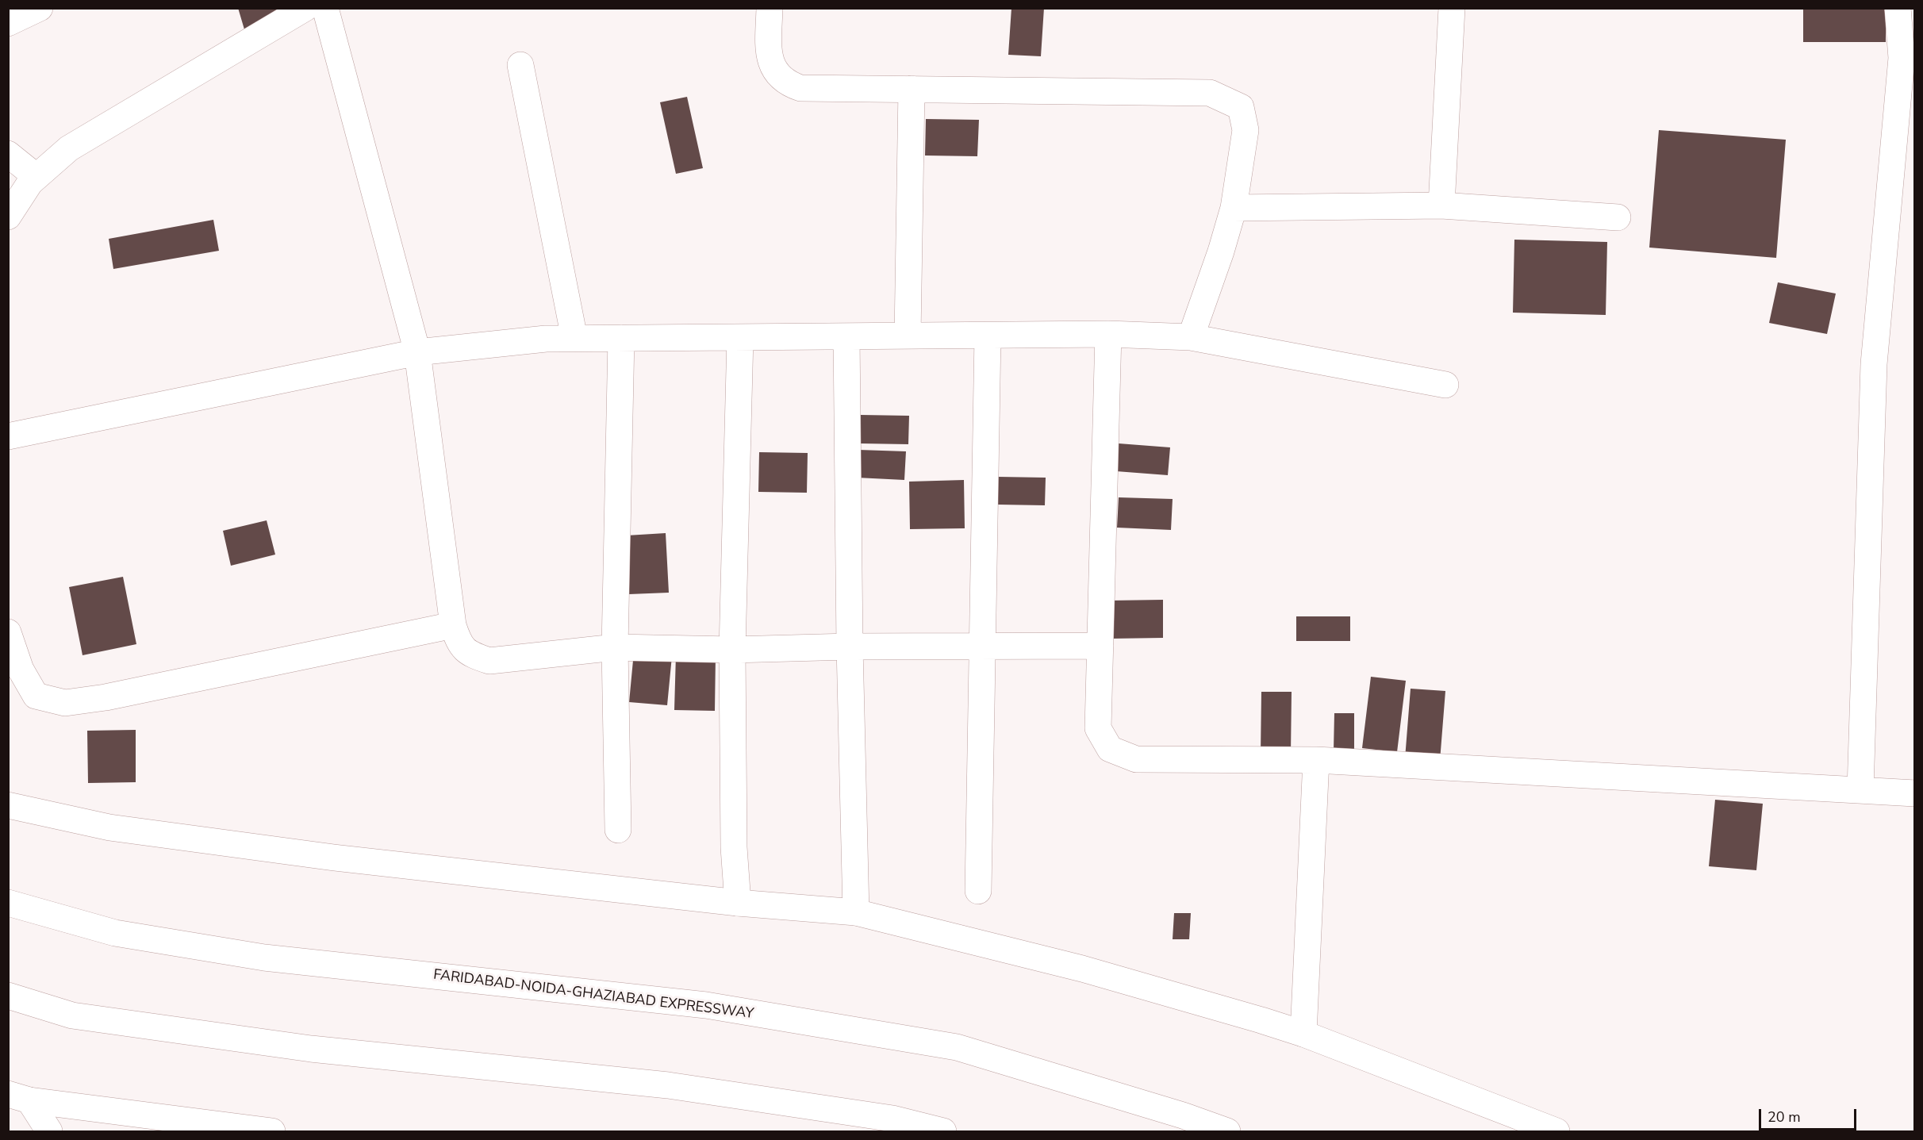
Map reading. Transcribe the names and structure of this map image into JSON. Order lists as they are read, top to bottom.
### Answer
{
  "streets": {
    "street": ["FARIDABAD-NOIDA-GHAZIABAD EXPRESSWAY"]
  },
  "scale_bar": "20 m"
}
